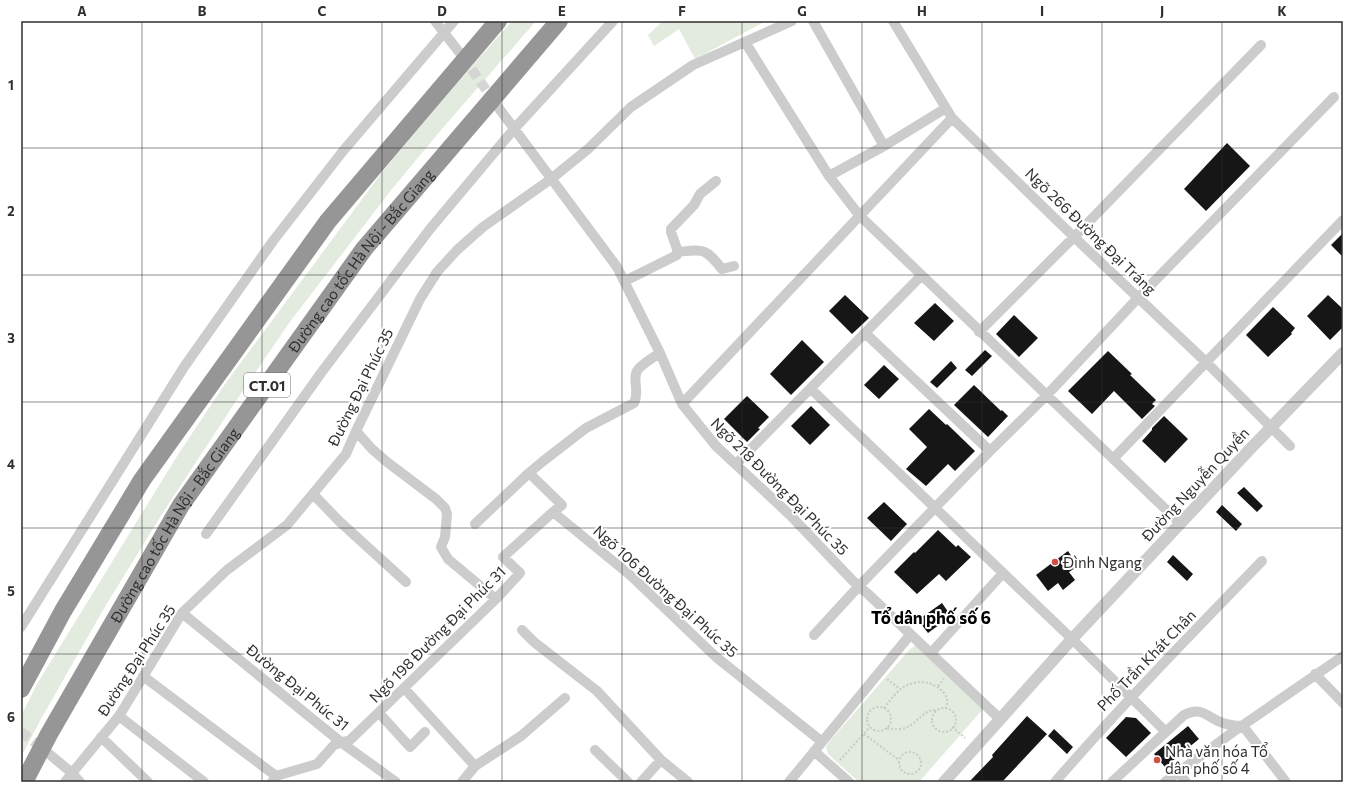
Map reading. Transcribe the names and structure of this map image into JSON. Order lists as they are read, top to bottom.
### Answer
{
  "streets": {
    "highway": ["Đường cao tốc Hà Nội - Bắc Giang", "CT.01"],
    "street": [
      "Ngõ 266 Đường Đại Tráng",
      "Đường Đại Phúc 35",
      "Đường Nguyễn Quyền",
      "Ngõ 218 Đường Đại Phúc 35",
      "Ngõ 106 Đường Đại Phúc 35",
      "Ngõ 198 Đường Đại Phúc 31",
      "Phố Trần Khát Chân",
      "Đường Đại Phúc 31"
    ]
  },
  "crossings": [
    ["Ngõ 266 Đường Đại Tráng", "Đường Nguyễn Quyền"],
    ["Đường Đại Phúc 35", "Ngõ 218 Đường Đại Phúc 35"],
    ["Đường Đại Phúc 35", "Đường Đại Phúc 31"],
    ["Đường Nguyễn Quyền", "Ngõ 218 Đường Đại Phúc 35"],
    ["Ngõ 106 Đường Đại Phúc 35", "Ngõ 198 Đường Đại Phúc 31"],
    ["Ngõ 198 Đường Đại Phúc 31", "Đường Đại Phúc 31"]
  ],
  "districts": ["Tổ dân phố số 6"],
  "places": ["Đình Ngang", "Nhà văn hóa Tổ dân phố số 4"],
  "grid": {
    "columns": [
      "A",
      "B",
      "C",
      "D",
      "E",
      "F",
      "G",
      "H",
      "I",
      "J",
      "K"
    ],
    "rows": [
      "1",
      "2",
      "3",
      "4",
      "5",
      "6"
    ]
  }
}
